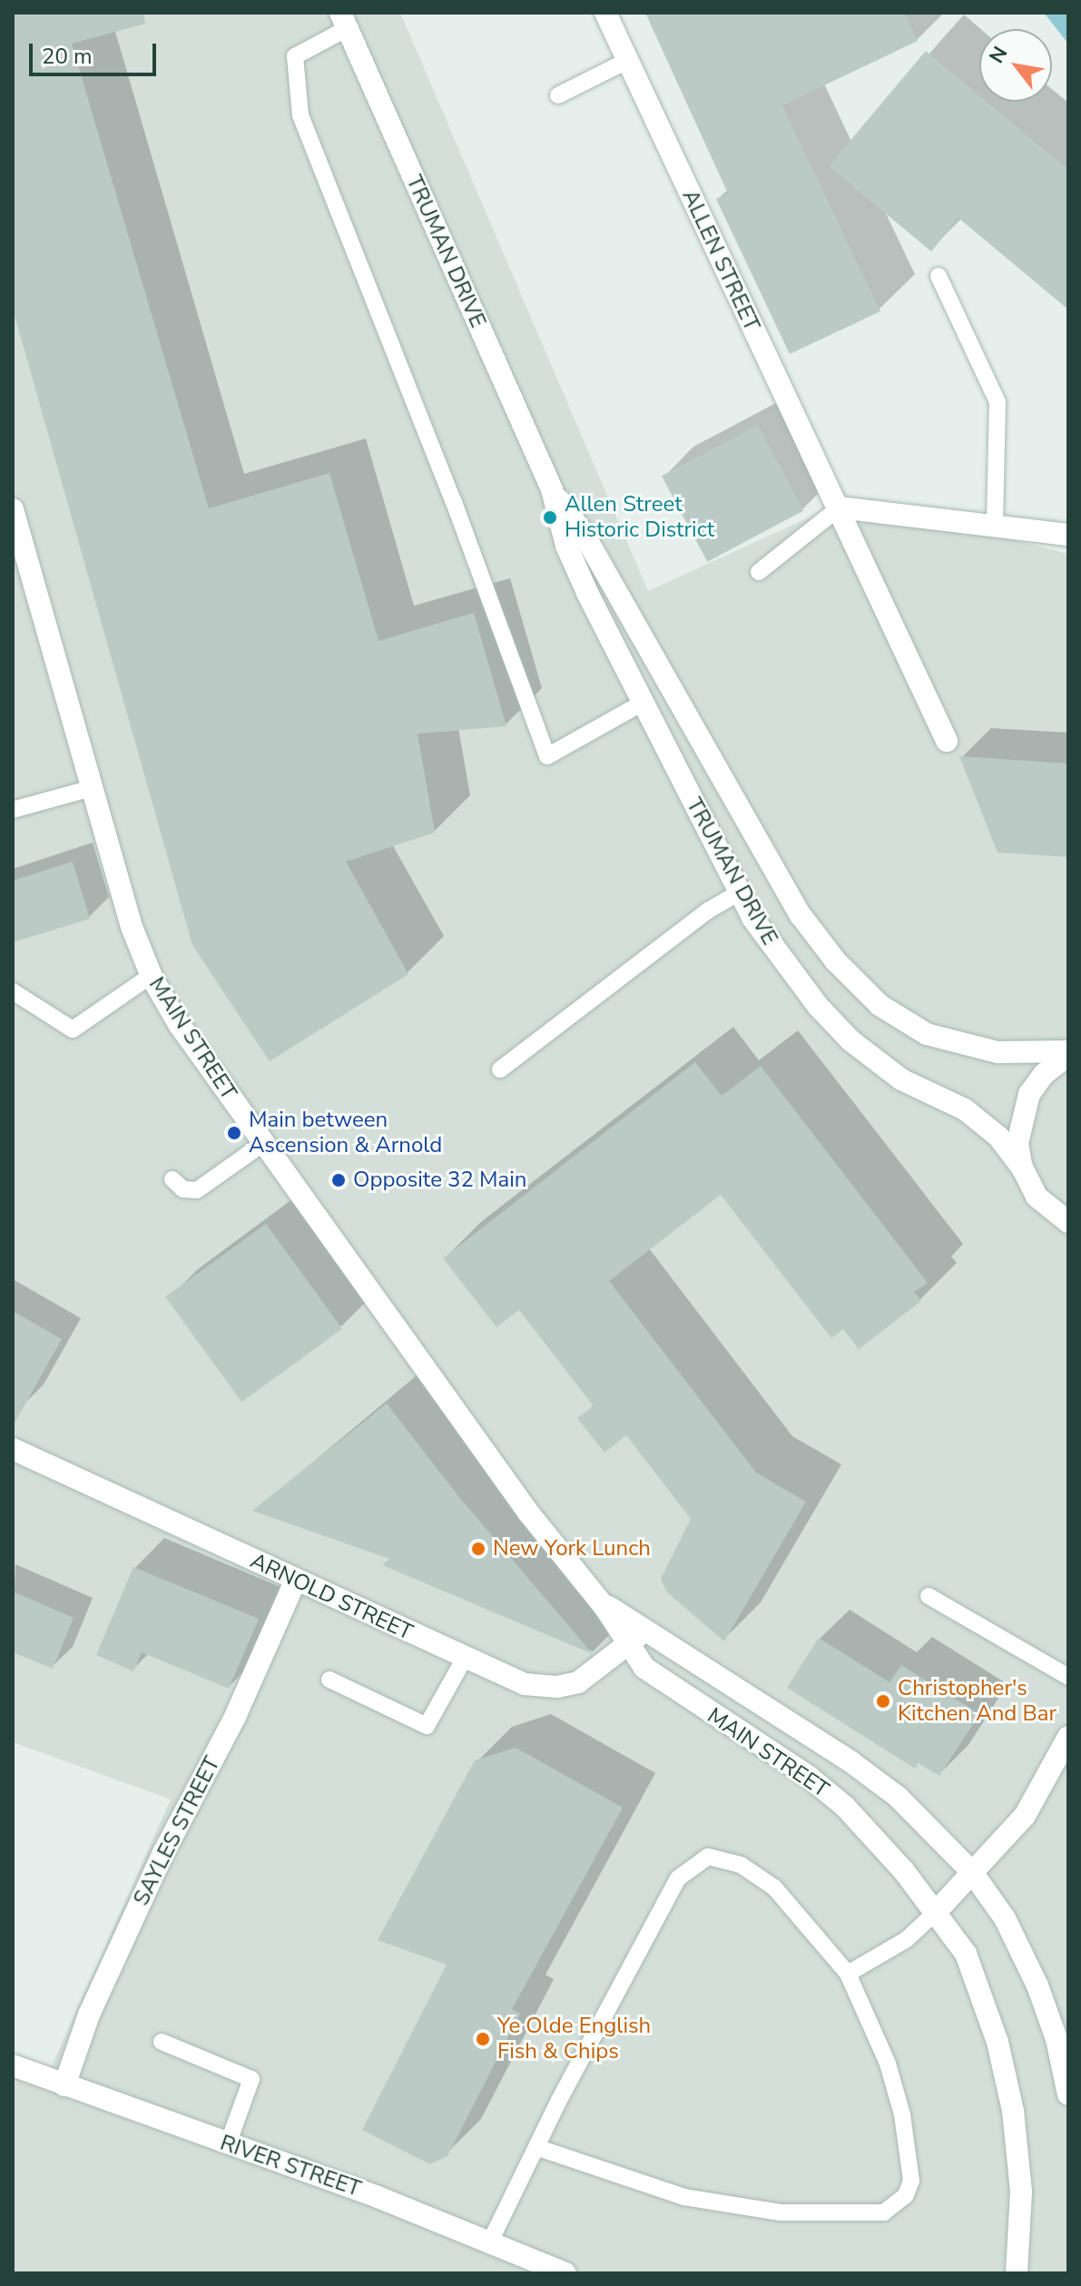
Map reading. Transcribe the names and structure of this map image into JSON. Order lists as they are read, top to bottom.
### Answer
{
  "streets": {
    "main road": [
      "TRUMAN DRIVE",
      "ALLEN STREET",
      "MAIN STREET",
      "ARNOLD STREET",
      "SAYLES STREET",
      "RIVER STREET"
    ]
  },
  "crossings": [
    ["MAIN STREET", "ARNOLD STREET"],
    ["ARNOLD STREET", "SAYLES STREET"],
    ["SAYLES STREET", "RIVER STREET"]
  ],
  "places": [
    "Allen Street Historic District",
    "Main between Ascension & Arnold",
    "Opposite 32 Main",
    "New York Lunch",
    "Christopher's Kitchen And Bar",
    "Ye Olde English Fish & Chips"
  ],
  "scale_bar": "20 m",
  "north": "top left"
}
